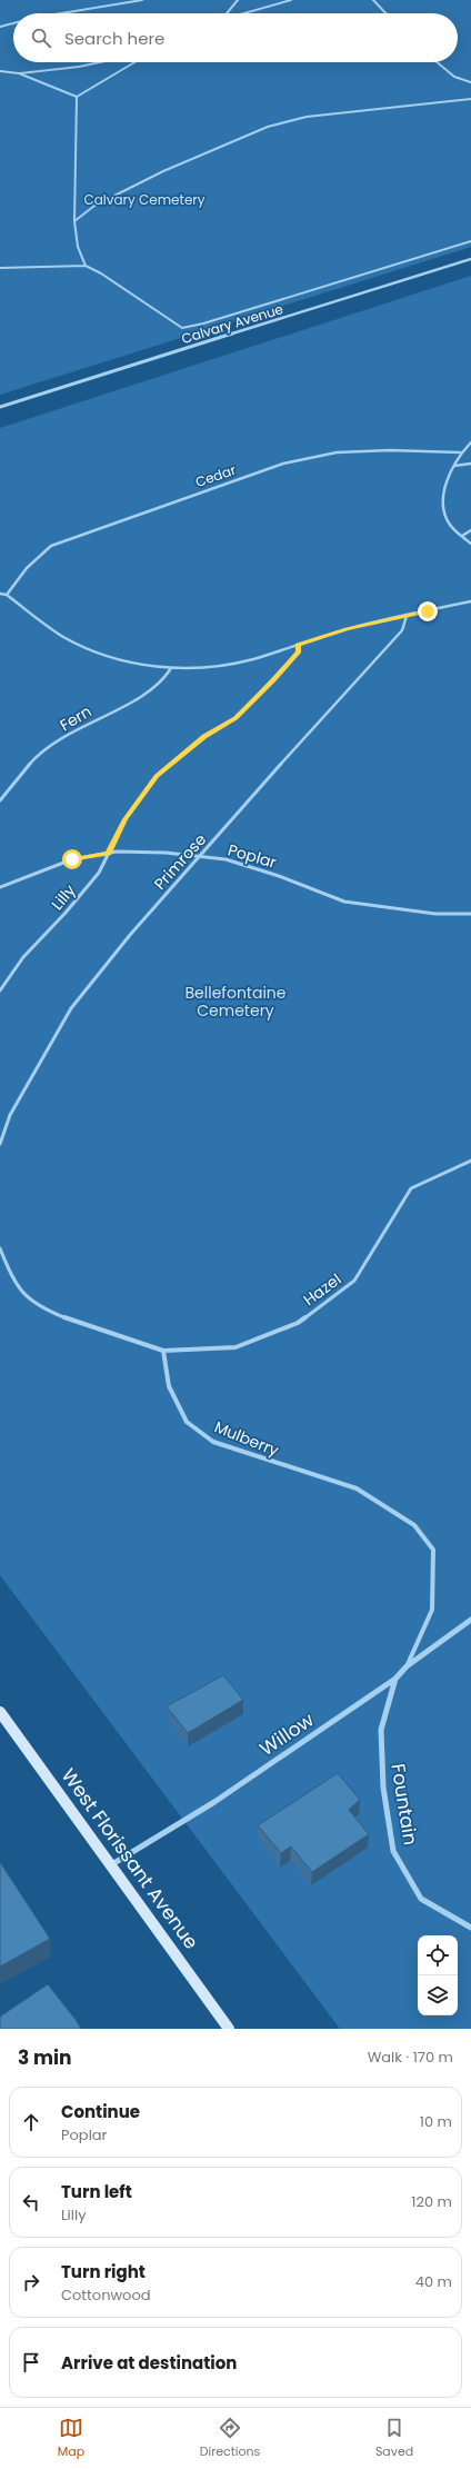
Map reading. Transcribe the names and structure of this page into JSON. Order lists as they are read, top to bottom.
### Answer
{
  "streets": {
    "main road": ["West Florissant Avenue"],
    "street": ["Calvary Avenue", "Willow", "Fountain"],
    "lane": [
      "Cedar",
      "Fern",
      "Poplar",
      "Primrose",
      "Lilly",
      "Hazel",
      "Mulberry"
    ]
  },
  "crossings": [
    ["Poplar", "Primrose"],
    ["Poplar", "Lilly"],
    ["Hazel", "Mulberry"],
    ["Mulberry", "Willow"],
    ["Willow", "Fountain"],
    ["Willow", "West Florissant Avenue"]
  ],
  "parks": ["Calvary Cemetery", "Bellefontaine Cemetery"],
  "page": {
    "search": "Search here",
    "heading": ["3 min", "Walk · 170 m"],
    "list": [
      ["Continue", "Poplar", "10 m"],
      ["Turn left", "Lilly", "120 m"],
      ["Turn right", "Cottonwood", "40 m"],
      "Arrive at destination"
    ],
    "nav": ["Map", "Directions", "Saved"]
  }
}
